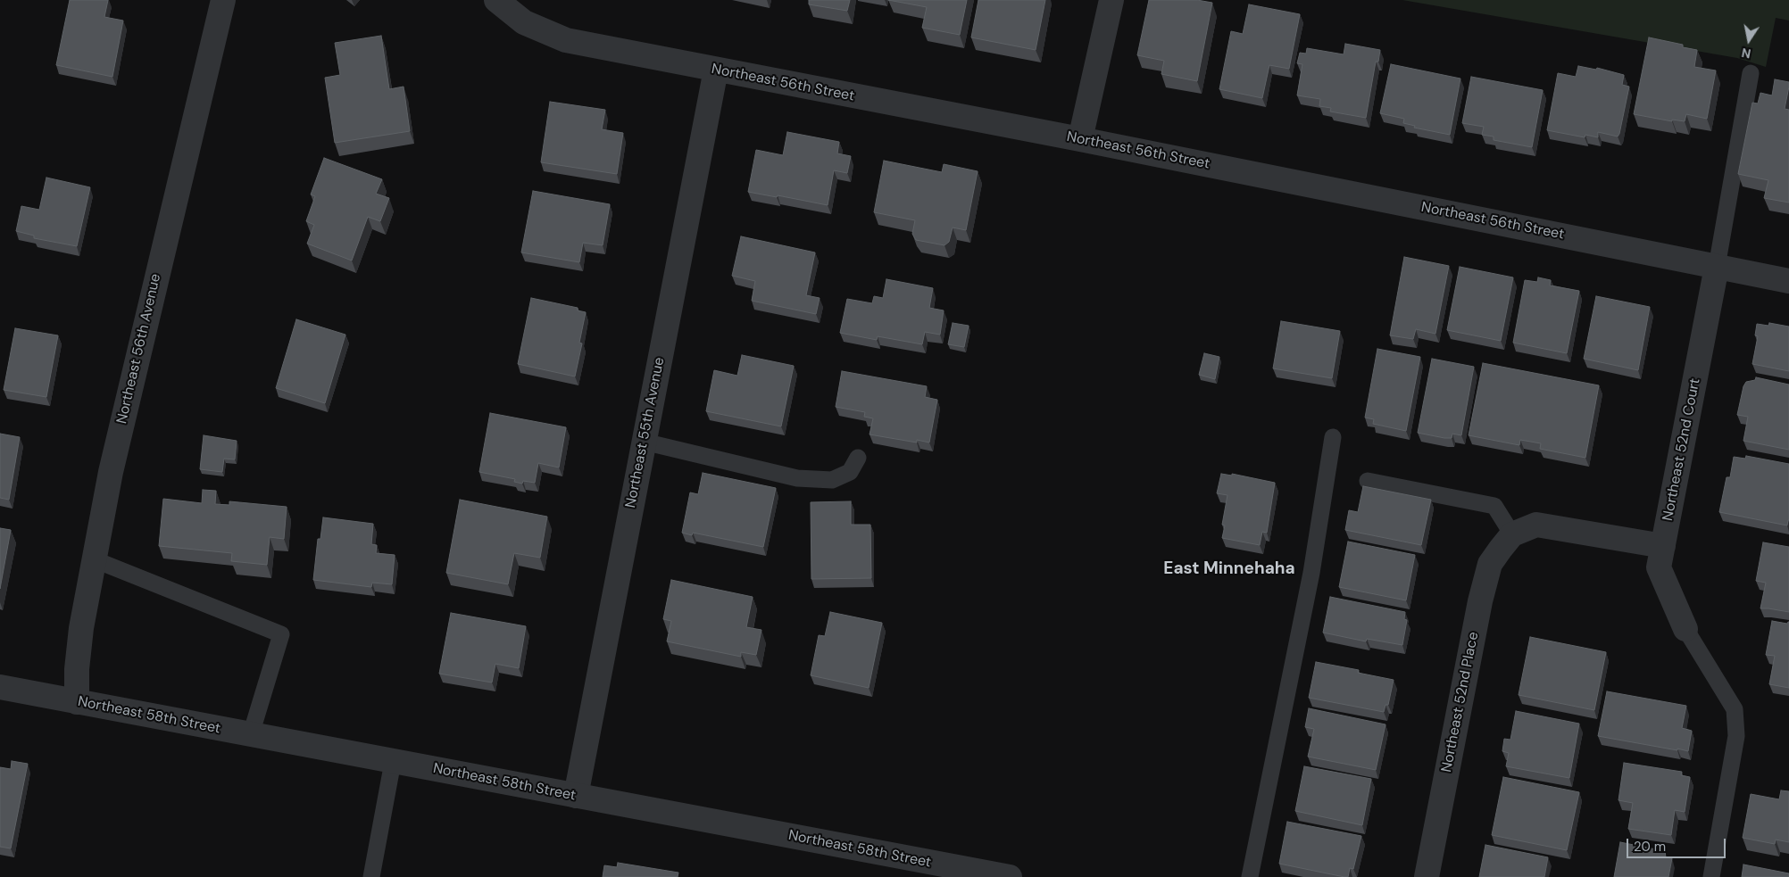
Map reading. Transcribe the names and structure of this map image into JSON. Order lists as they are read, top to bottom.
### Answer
{
  "streets": {
    "street": [
      "Northeast 56th Street",
      "Northeast 56th Avenue",
      "Northeast 55th Avenue",
      "Northeast 52nd Court",
      "Northeast 52nd Place",
      "Northeast 58th Street"
    ]
  },
  "crossings": [
    ["Northeast 56th Street", "Northeast 55th Avenue"],
    ["Northeast 56th Street", "Northeast 52nd Court"],
    ["Northeast 56th Avenue", "Northeast 58th Street"],
    ["Northeast 55th Avenue", "Northeast 58th Street"]
  ],
  "districts": ["East Minnehaha"],
  "scale_bar": "20 m",
  "north": "bottom"
}
